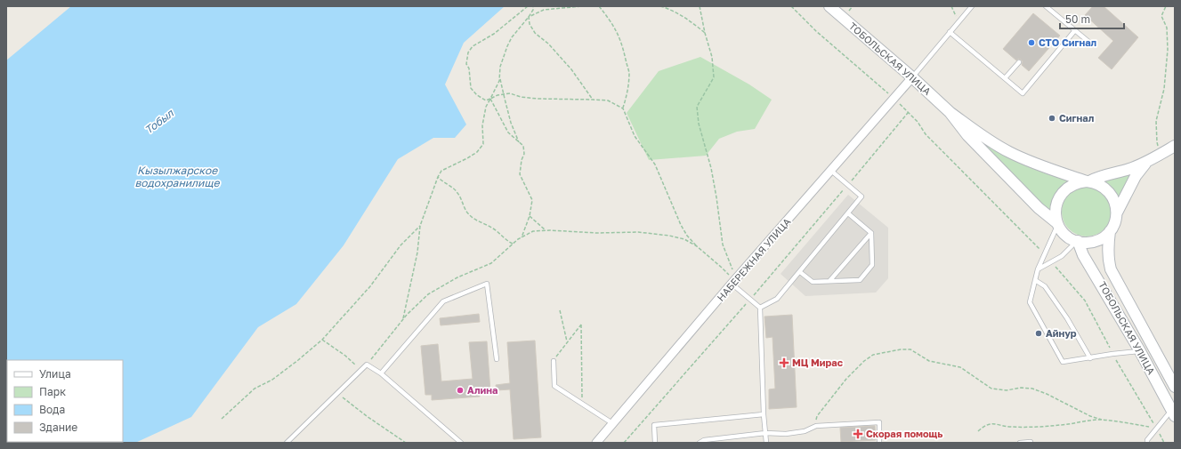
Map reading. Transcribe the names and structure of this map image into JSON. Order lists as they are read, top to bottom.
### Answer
{
  "streets": {
    "street": ["ТОБОЛЬСКАЯ УЛИЦА", "НАБЕРЕЖНАЯ УЛИЦА"]
  },
  "crossings": [
    ["ТОБОЛЬСКАЯ УЛИЦА", "НАБЕРЕЖНАЯ УЛИЦА"]
  ],
  "water": ["Тобыл", "Кызылжарское водохранилище"],
  "places": {
    "other": [
      "СТО Сигнал",
      "Сигнал",
      "Айнур",
      "Алина"
    ],
    "health": ["МЦ Мирас", "Скорая помощь"]
  },
  "legend": [
    "Улица",
    "Парк",
    "Вода",
    "Здание"
  ],
  "scale_bar": "50 m"
}
